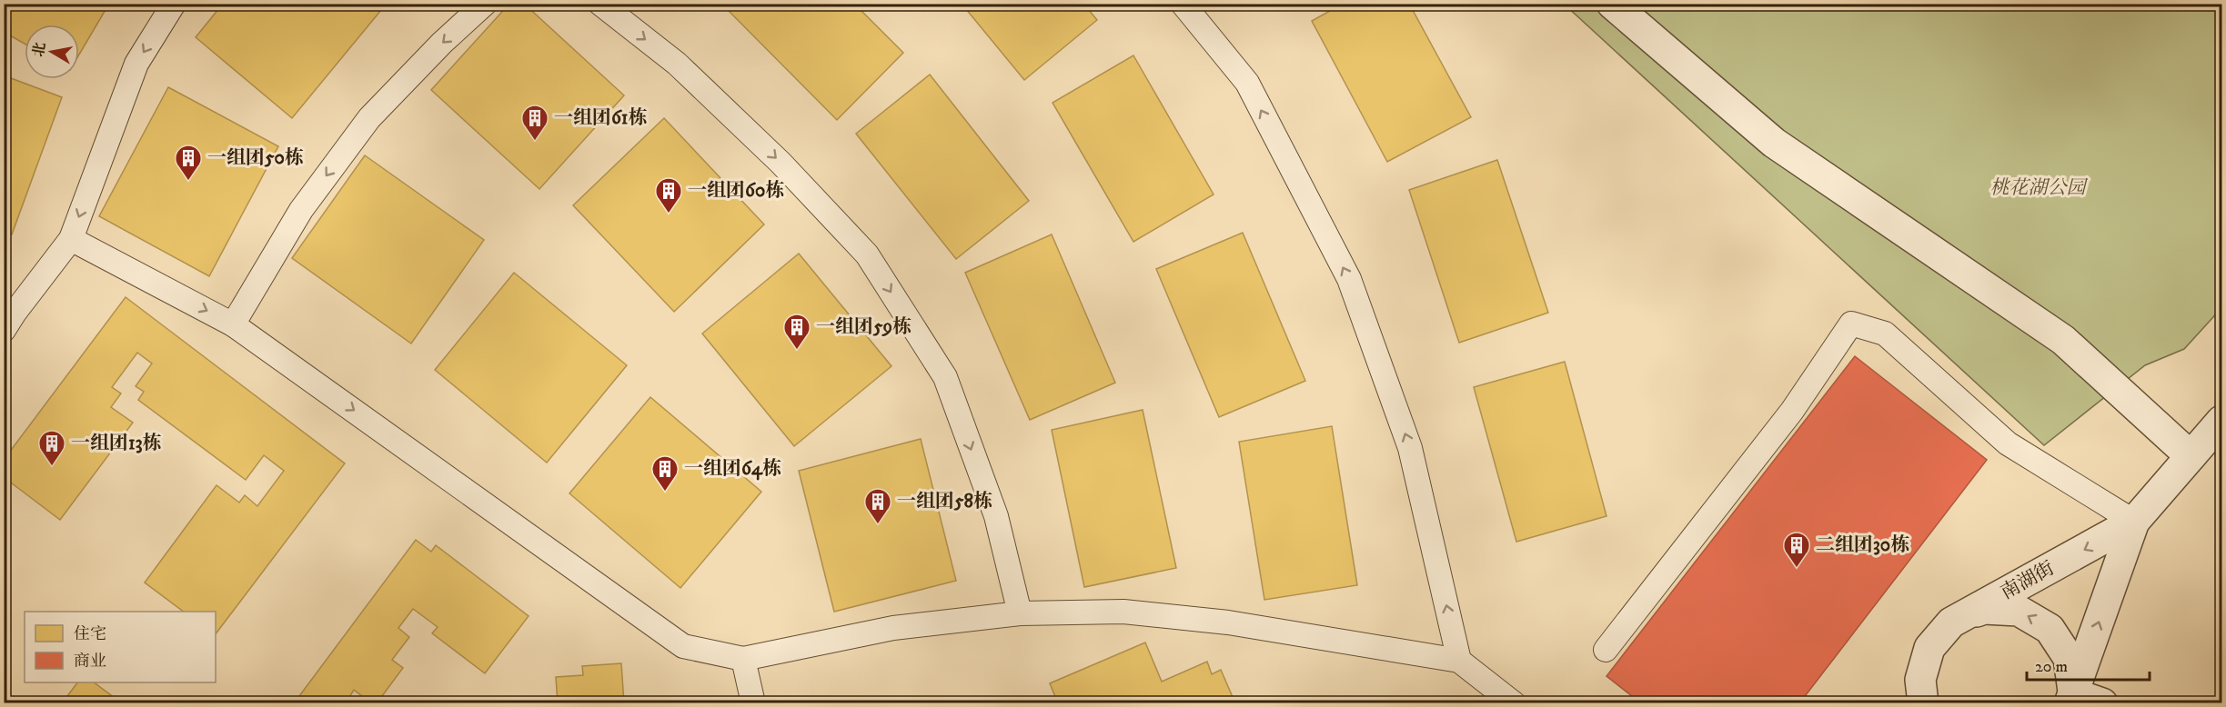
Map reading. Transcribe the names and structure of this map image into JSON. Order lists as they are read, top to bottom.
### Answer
{
  "streets": {
    "street": ["南湖街"]
  },
  "parks": ["桃花湖公园"],
  "places": {
    "building": [
      "一组团61栋",
      "一组团50栋",
      "一组团60栋",
      "一组团59栋",
      "一组团13栋",
      "一组团64栋",
      "一组团58栋",
      "二组团30栋"
    ]
  },
  "legend": ["住宅", "商业"],
  "scale_bar": "20 m",
  "north": "left"
}
